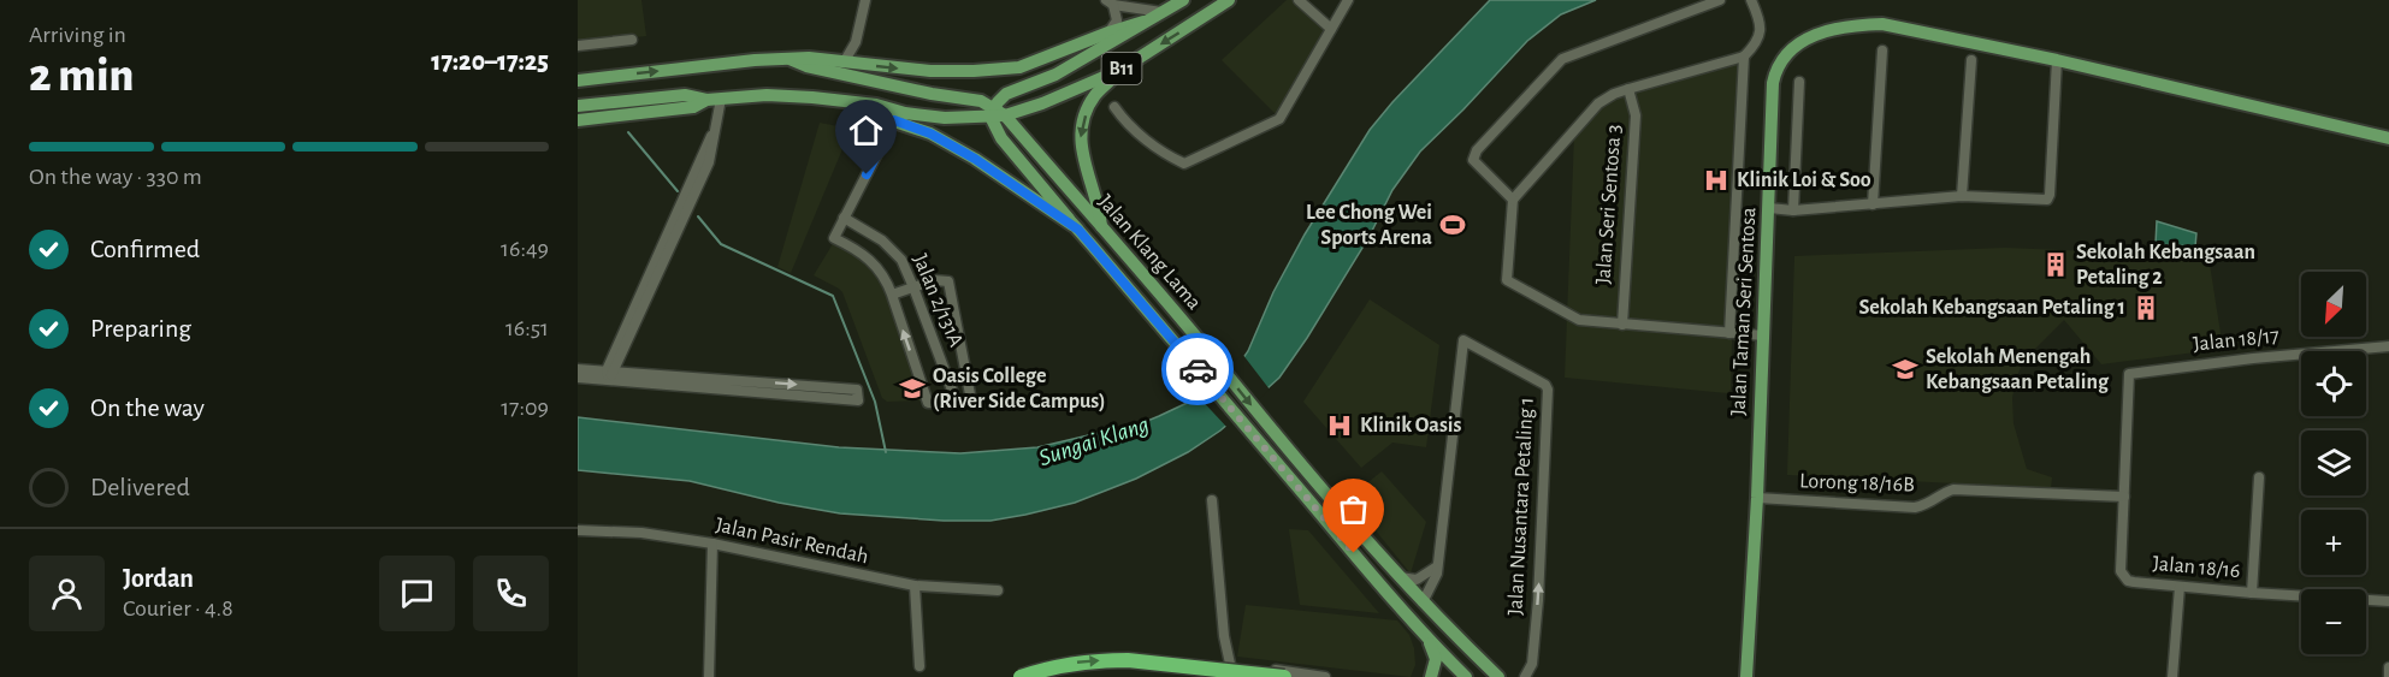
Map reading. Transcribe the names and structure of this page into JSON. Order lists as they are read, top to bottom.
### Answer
{
  "streets": {
    "main road": ["B11", "Jalan Klang Lama", "Jalan Taman Seri Sentosa"],
    "street": [
      "Jalan Seri Sentosa 3",
      "Jalan 2/131A",
      "Jalan 18/17",
      "Lorong 18/16B",
      "Jalan Nusantara Petaling 1",
      "Jalan Pasir Rendah",
      "Jalan 18/16"
    ]
  },
  "crossings": [
    ["B11", "Jalan Klang Lama"],
    ["Jalan Taman Seri Sentosa", "Lorong 18/16B"],
    ["Jalan 18/17", "Jalan 18/16"],
    ["Lorong 18/16B", "Jalan 18/16"]
  ],
  "water": ["Sungai Klang"],
  "places": {
    "hospital": ["Klinik Loi & Soo", "Klinik Oasis"],
    "sports": ["Lee Chong Wei Sports Arena"],
    "building": ["Sekolah Kebangsaan Petaling 2", "Sekolah Kebangsaan Petaling 1"],
    "school or university": ["Sekolah Menengah Kebangsaan Petaling", "Oasis College (River Side Campus)"]
  },
  "north": "bottom left",
  "page": {
    "heading": ["2 min", "Arriving in", "17:20–17:25"],
    "panel": ["Jordan", "Courier · 4.8"],
    "bar": "On the way · 330 m",
    "list": [
      ["Confirmed", "16:49"],
      ["Preparing", "16:51"],
      ["On the way", "17:09"],
      "Delivered"
    ],
    "map_buttons": ["+", "−"]
  }
}
